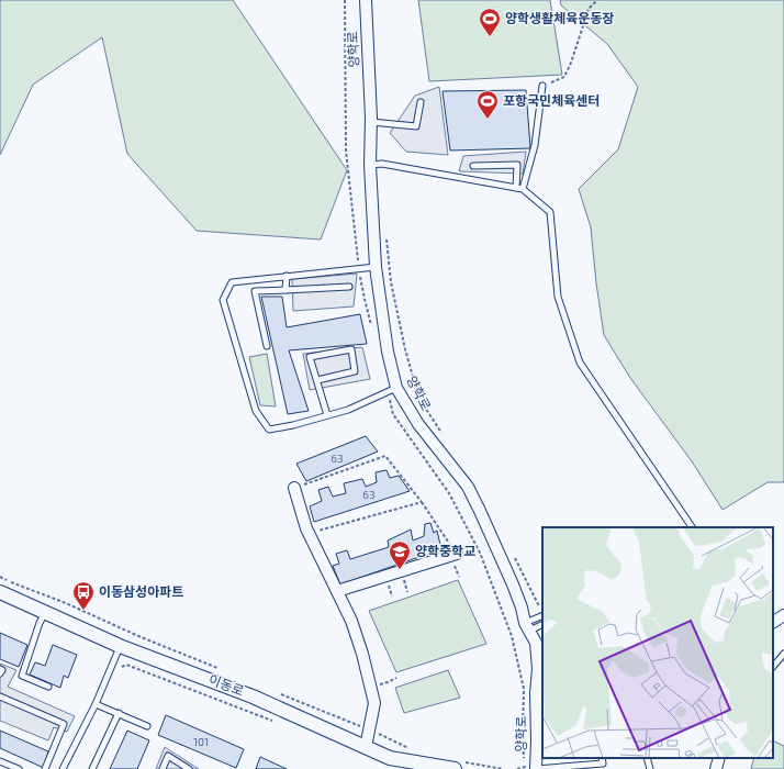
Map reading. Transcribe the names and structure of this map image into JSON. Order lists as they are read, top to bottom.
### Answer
{
  "streets": {
    "street": ["양학로", "이동로"]
  },
  "places": {
    "sports": ["양학생활체육운동장", "포항국민체육센터"],
    "school or university": ["양학중학교"],
    "bus stop": ["이동삼성아파트"]
  },
  "house_numbers": ["63", "63", "101"]
}
